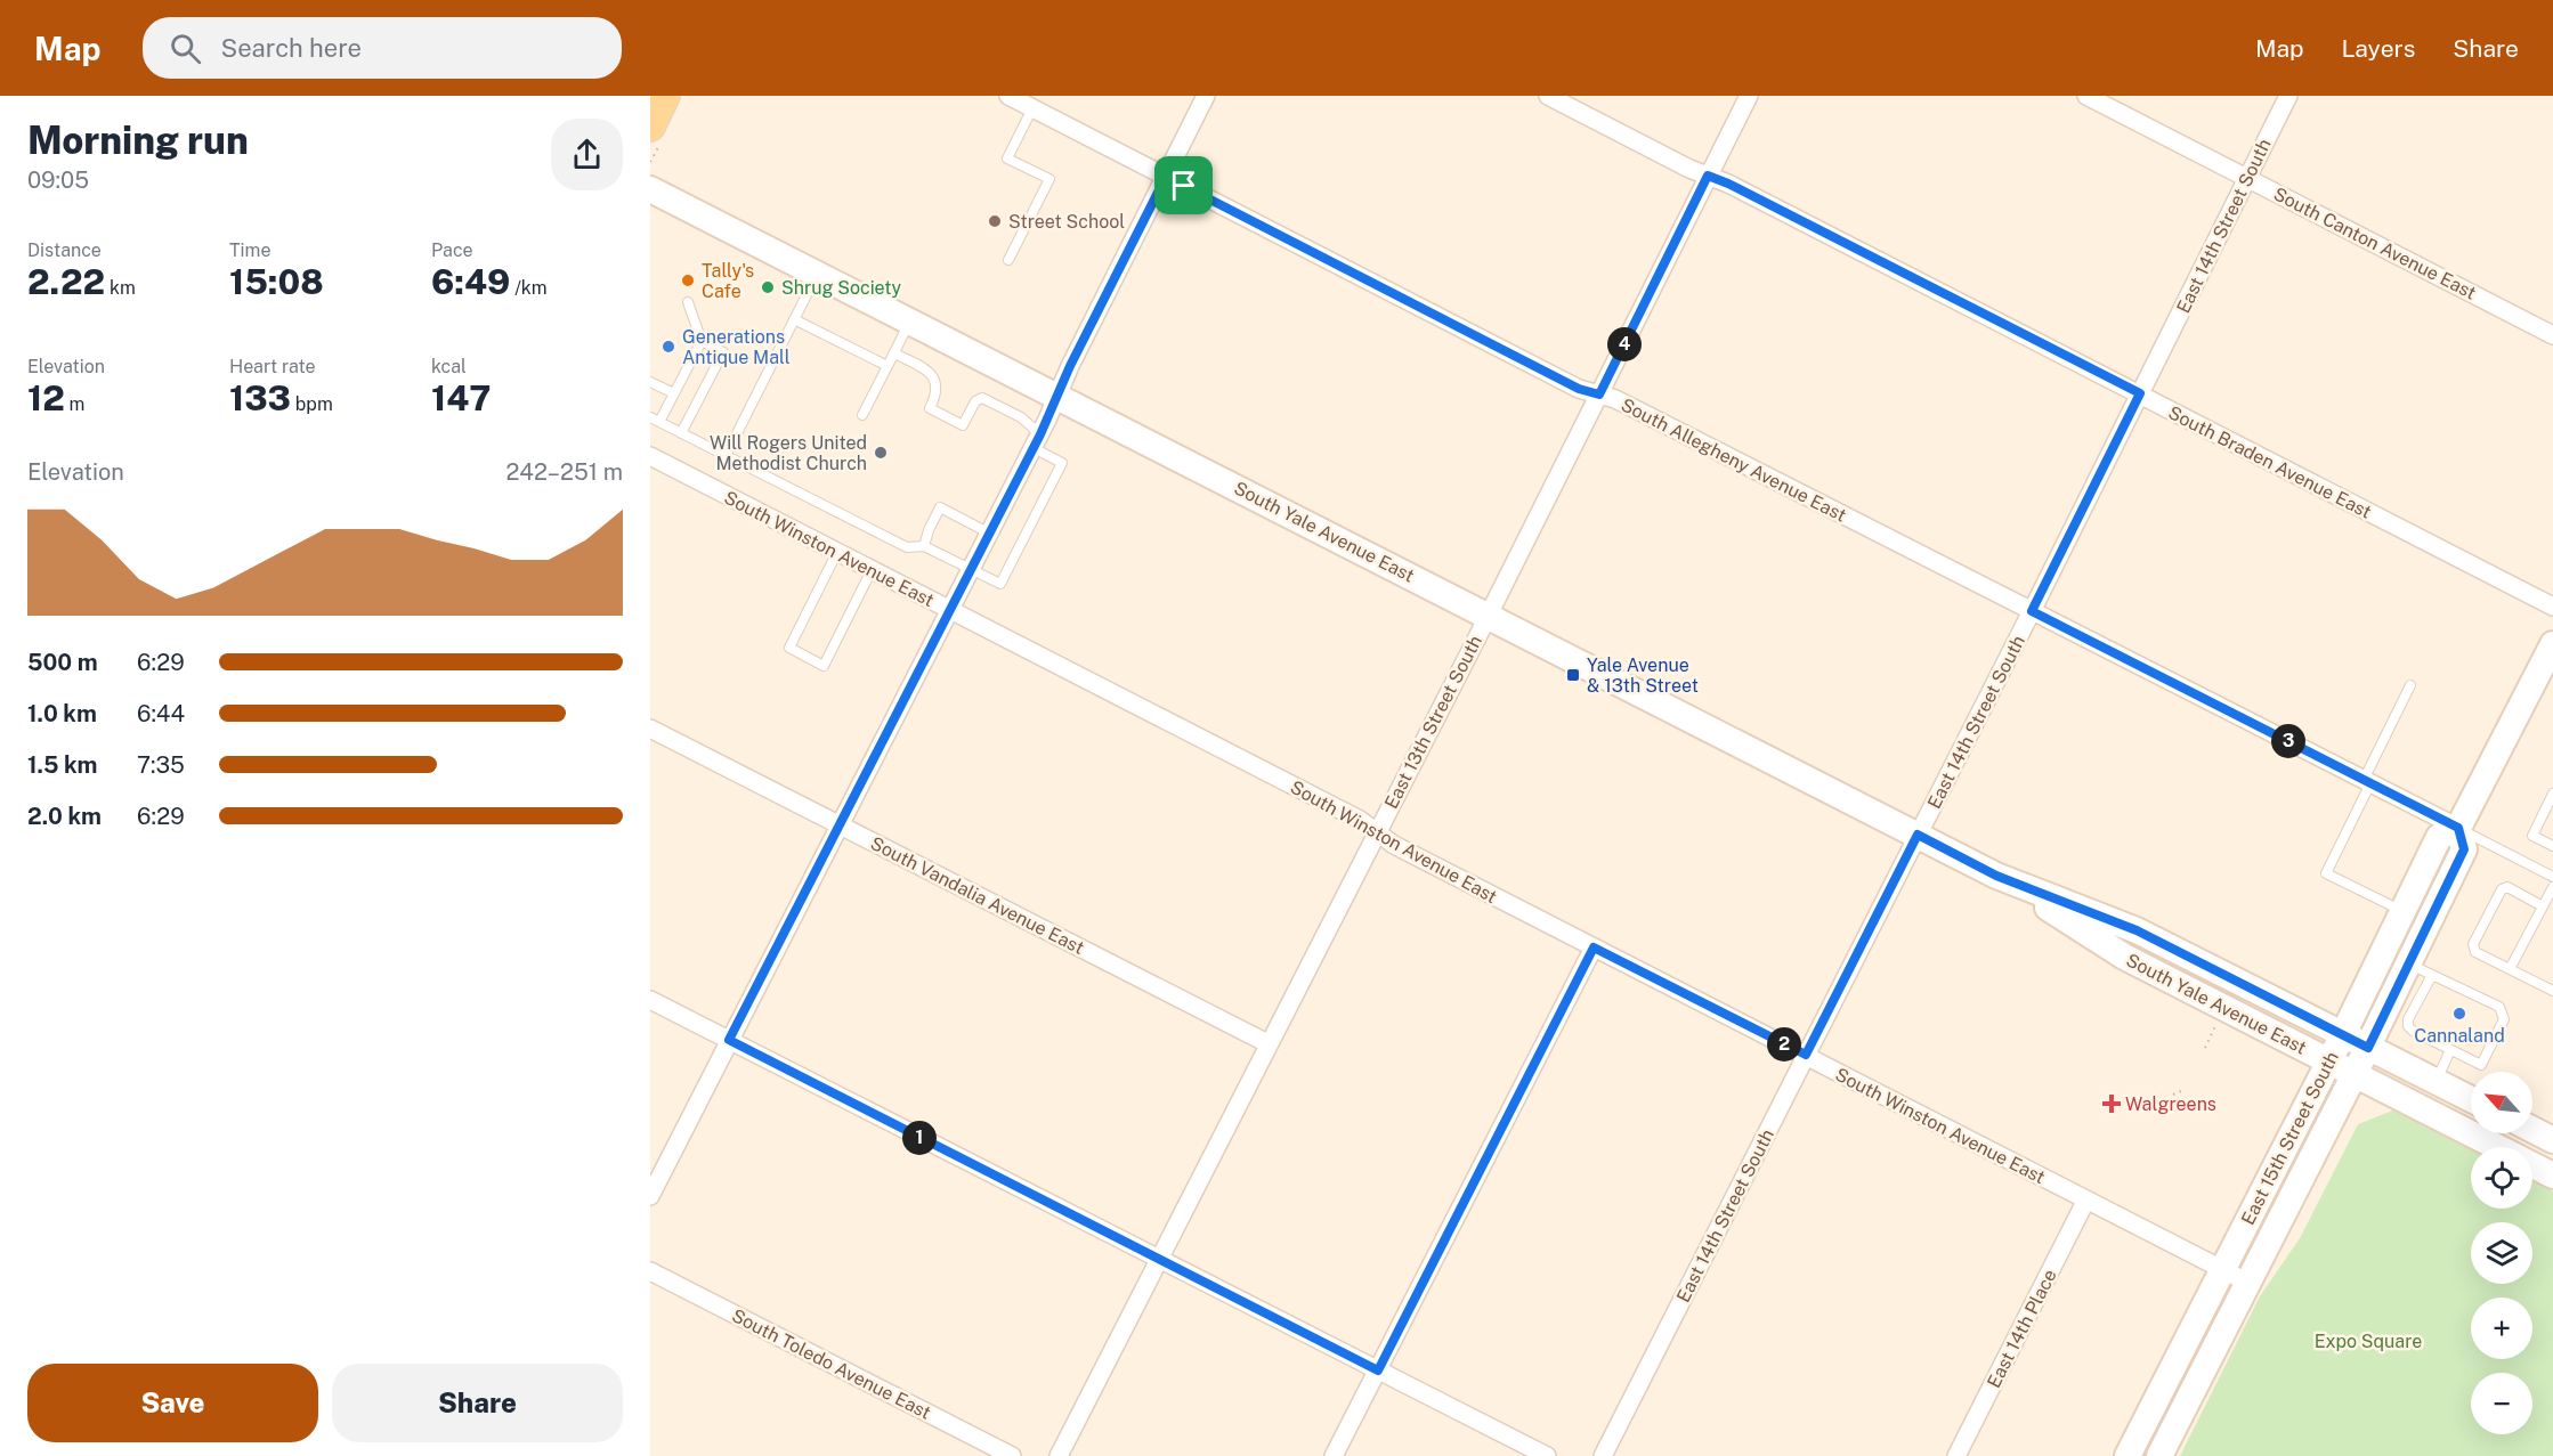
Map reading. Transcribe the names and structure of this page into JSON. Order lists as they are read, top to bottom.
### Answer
{
  "streets": {
    "main road": ["South Yale Avenue East", "East 15th Street South"],
    "street": [
      "East 14th Street South",
      "South Canton Avenue East",
      "South Allegheny Avenue East",
      "South Braden Avenue East",
      "South Winston Avenue East",
      "East 13th Street South",
      "South Vandalia Avenue East",
      "East 14th Place",
      "South Toledo Avenue East"
    ]
  },
  "crossings": [
    ["East 14th Street South", "South Canton Avenue East"],
    ["East 14th Street South", "South Allegheny Avenue East"],
    ["East 14th Street South", "South Braden Avenue East"],
    ["East 14th Street South", "South Yale Avenue East"],
    ["East 14th Street South", "South Winston Avenue East"],
    ["South Allegheny Avenue East", "East 13th Street South"],
    ["South Allegheny Avenue East", "East 15th Street South"],
    ["South Braden Avenue East", "East 13th Street South"],
    ["South Yale Avenue East", "East 13th Street South"],
    ["South Yale Avenue East", "East 15th Street South"],
    ["South Winston Avenue East", "East 13th Street South"],
    ["South Winston Avenue East", "East 15th Street South"],
    ["South Winston Avenue East", "East 14th Place"],
    ["East 13th Street South", "South Vandalia Avenue East"]
  ],
  "parks": ["Expo Square"],
  "places": {
    "other": [
      "Street School",
      "Tally's Cafe",
      "Shrug Society",
      "Generations Antique Mall",
      "Will Rogers United Methodist Church",
      "Cannaland"
    ],
    "transit": ["Yale Avenue & 13th Street"],
    "health": ["Walgreens"]
  },
  "north": "top left",
  "page": {
    "header": "Map",
    "search": "Search here",
    "nav": ["Map", "Layers", "Share"],
    "heading": ["Morning run", "09:05"],
    "stats": [
      ["Distance", "2.22 km"],
      ["Time", "15:08"],
      ["Pace", "6:49 /km"],
      ["Elevation", "12 m"],
      ["Heart rate", "133 bpm"],
      ["kcal", "147"]
    ],
    "pins": [
      "4",
      "3",
      "2",
      "1"
    ],
    "chart": ["Elevation", "242–251 m"],
    "list": [
      {
        "name": "500 m",
        "note": "6:29"
      },
      {
        "name": "1.0 km",
        "note": "6:44"
      },
      {
        "name": "1.5 km",
        "note": "7:35"
      },
      {
        "name": "2.0 km",
        "note": "6:29"
      }
    ],
    "map_buttons": ["+", "−"],
    "buttons": ["Save", "Share"]
  }
}
